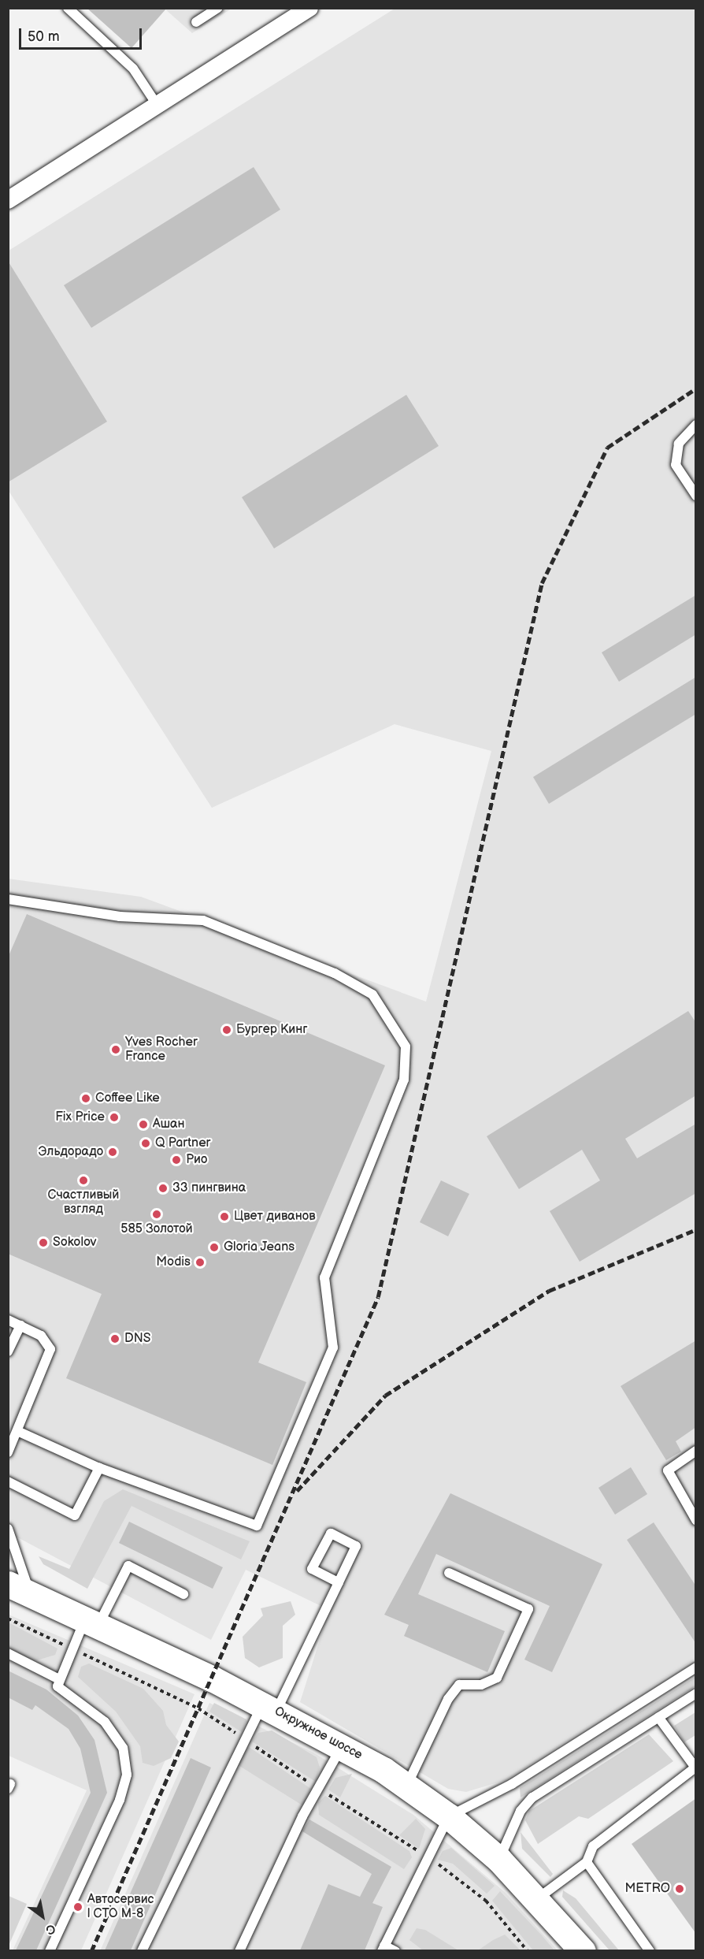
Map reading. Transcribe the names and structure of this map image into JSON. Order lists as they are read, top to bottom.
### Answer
{
  "streets": {
    "main road": ["Окружное шоссе"]
  },
  "places": [
    "Бургер Кинг",
    "Yves Rocher France",
    "Coffee Like",
    "Fix Price",
    "Ашан",
    "Q Partner",
    "Эльдорадо",
    "Рио",
    "Счастливый взгляд",
    "33 пингвина",
    "585 Золотой",
    "Цвет диванов",
    "Sokolov",
    "Gloria Jeans",
    "Modis",
    "DNS",
    "METRO",
    "Автосервис | СТО М-8"
  ],
  "scale_bar": "50 m",
  "north": "bottom right"
}
